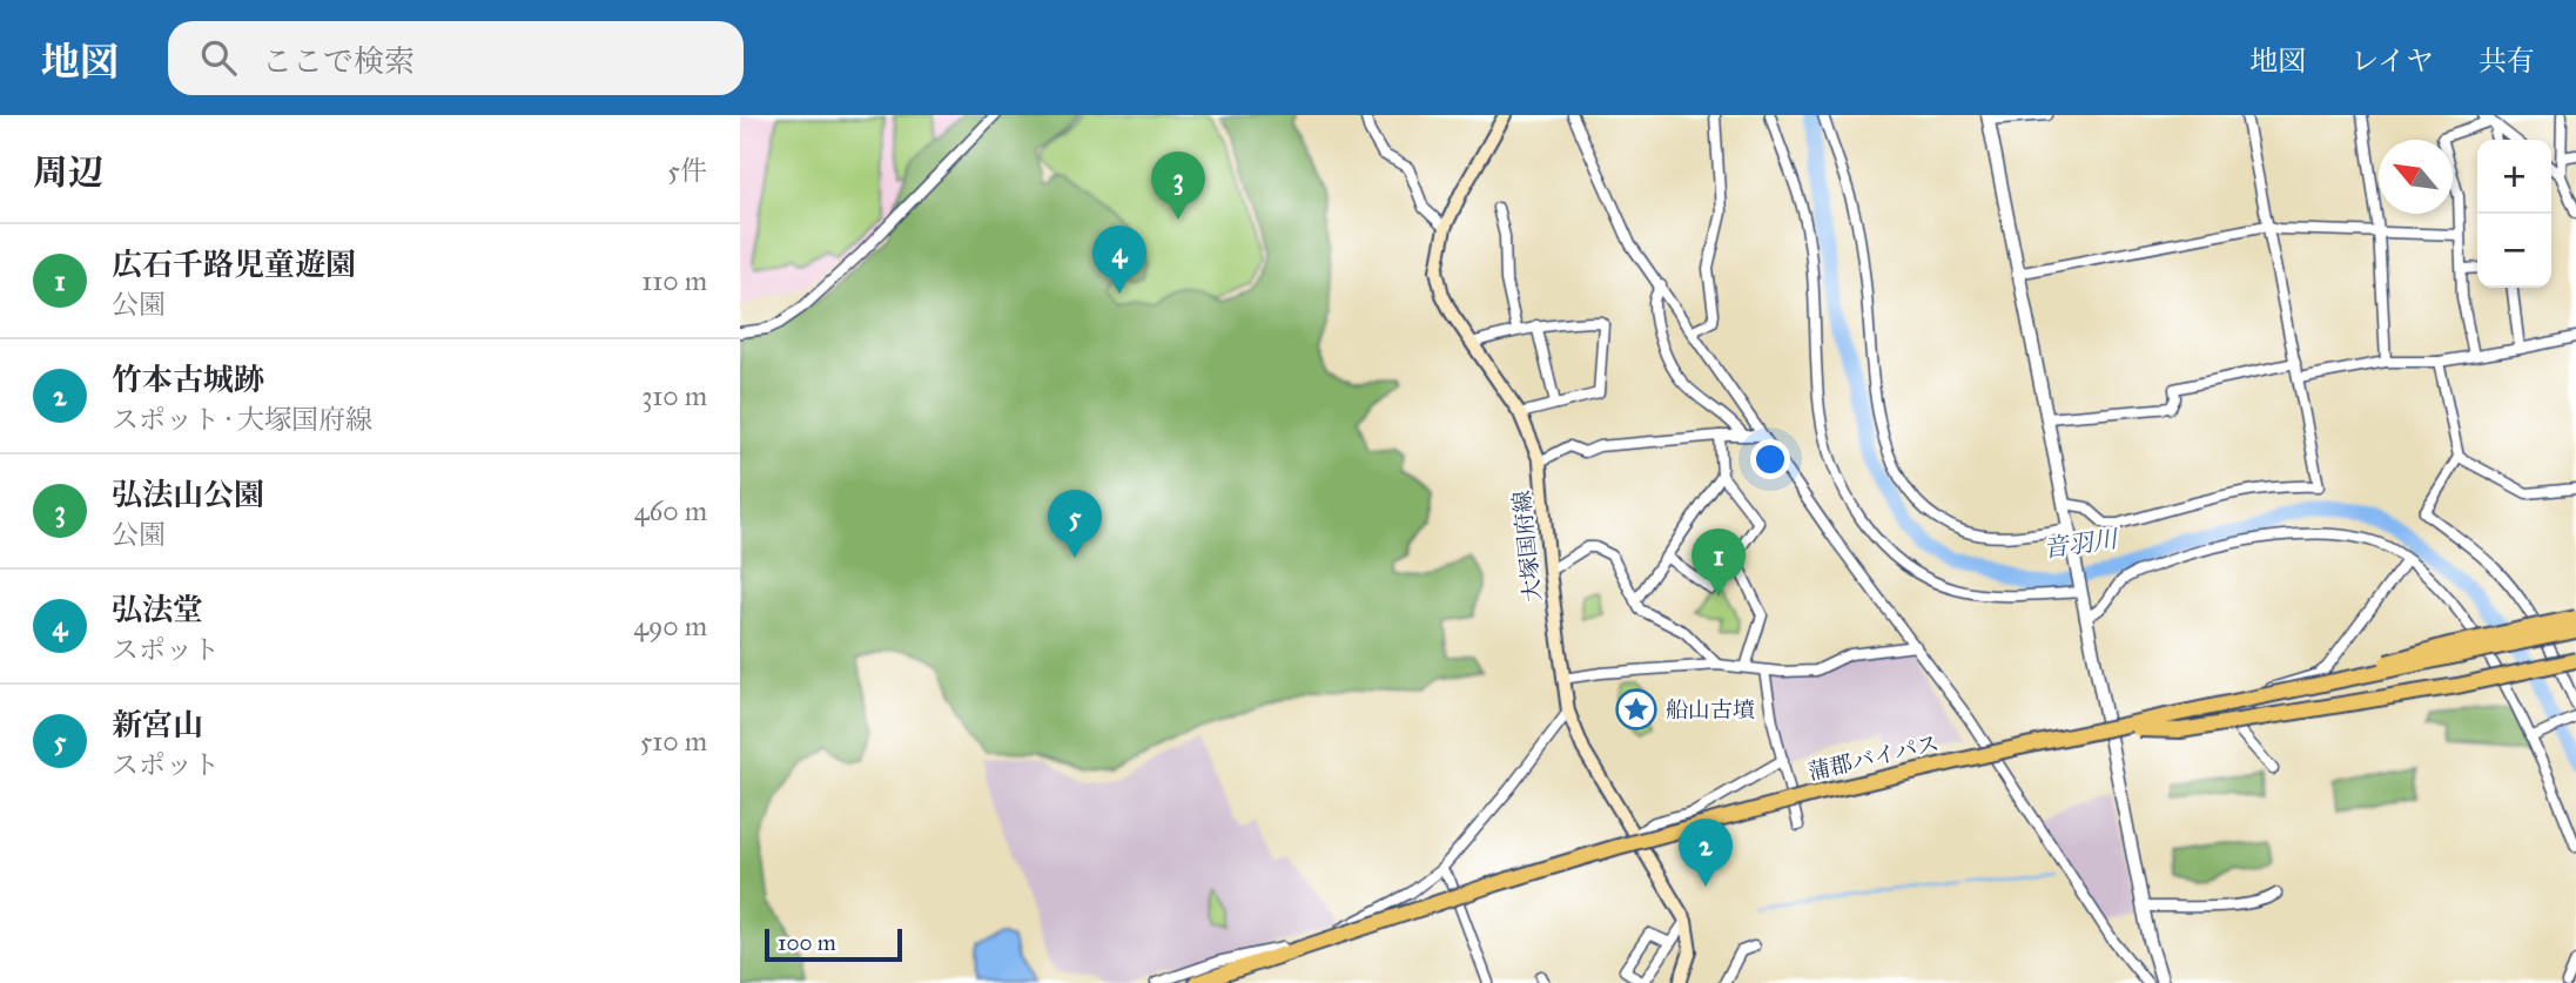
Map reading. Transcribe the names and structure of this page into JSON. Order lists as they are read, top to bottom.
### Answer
{
  "streets": {
    "highway": ["蒲郡バイパス"],
    "main road": ["大塚国府線"]
  },
  "water": ["音羽川"],
  "places": {
    "place": ["船山古墳"]
  },
  "scale_bar": "100 m",
  "north": "top left",
  "page": {
    "header": "地図",
    "search": "ここで検索",
    "nav": ["地図", "レイヤ", "共有"],
    "heading": ["周辺", "5件"],
    "map_buttons": ["+", "−"],
    "pins": [
      "3",
      "4",
      "5",
      "1",
      "2"
    ],
    "list": [
      {
        "mark": "1",
        "name": "広石千路児童遊園",
        "note": "公園",
        "value": "110 m"
      },
      {
        "mark": "2",
        "name": "竹本古城跡",
        "note": "スポット · 大塚国府線",
        "value": "310 m"
      },
      {
        "mark": "3",
        "name": "弘法山公園",
        "note": "公園",
        "value": "460 m"
      },
      {
        "mark": "4",
        "name": "弘法堂",
        "note": "スポット",
        "value": "490 m"
      },
      {
        "mark": "5",
        "name": "新宮山",
        "note": "スポット",
        "value": "510 m"
      }
    ],
    "scale": "100 m"
  }
}
